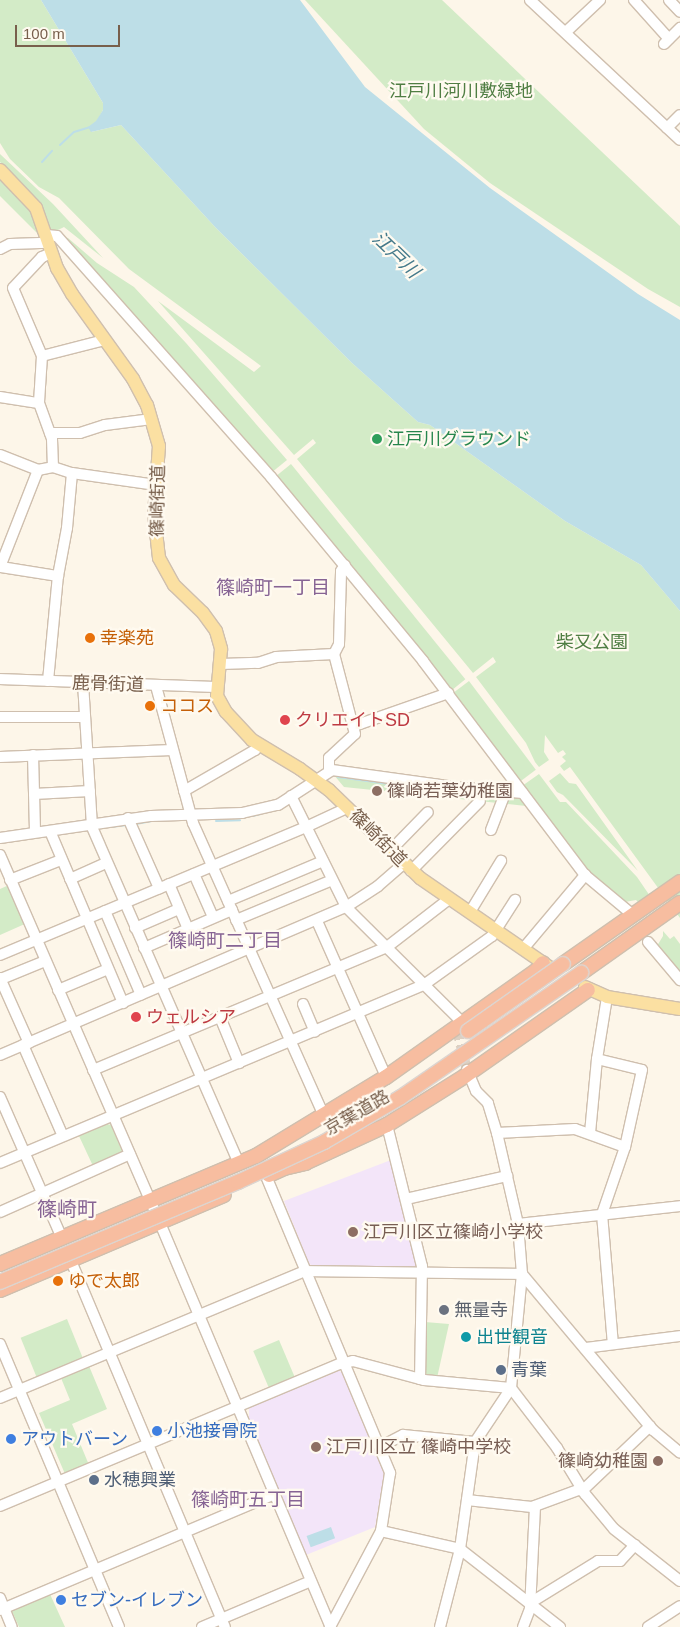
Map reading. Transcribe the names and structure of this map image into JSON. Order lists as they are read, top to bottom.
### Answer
{
  "streets": {
    "highway": ["京葉道路"],
    "main road": ["篠崎街道"],
    "street": ["鹿骨街道"]
  },
  "crossings": [
    ["篠崎街道", "鹿骨街道"],
    ["篠崎街道", "京葉道路"]
  ],
  "districts": [
    "篠崎町一丁目",
    "篠崎町二丁目",
    "篠崎町",
    "篠崎町五丁目"
  ],
  "water": ["江戸川"],
  "parks": ["江戸川河川敷緑地", "柴又公園"],
  "places": [
    "江戸川グラウンド",
    "幸楽苑",
    "ココス",
    "クリエイトSD",
    "篠崎若葉幼稚園",
    "ウェルシア",
    "江戸川区立篠崎小学校",
    "ゆで太郎",
    "無量寺",
    "出世観音",
    "青葉",
    "小池接骨院",
    "アウトバーン",
    "江戸川区立 篠崎中学校",
    "篠崎幼稚園",
    "水穂興業",
    "セブン-イレブン"
  ],
  "scale_bar": "100 m"
}
